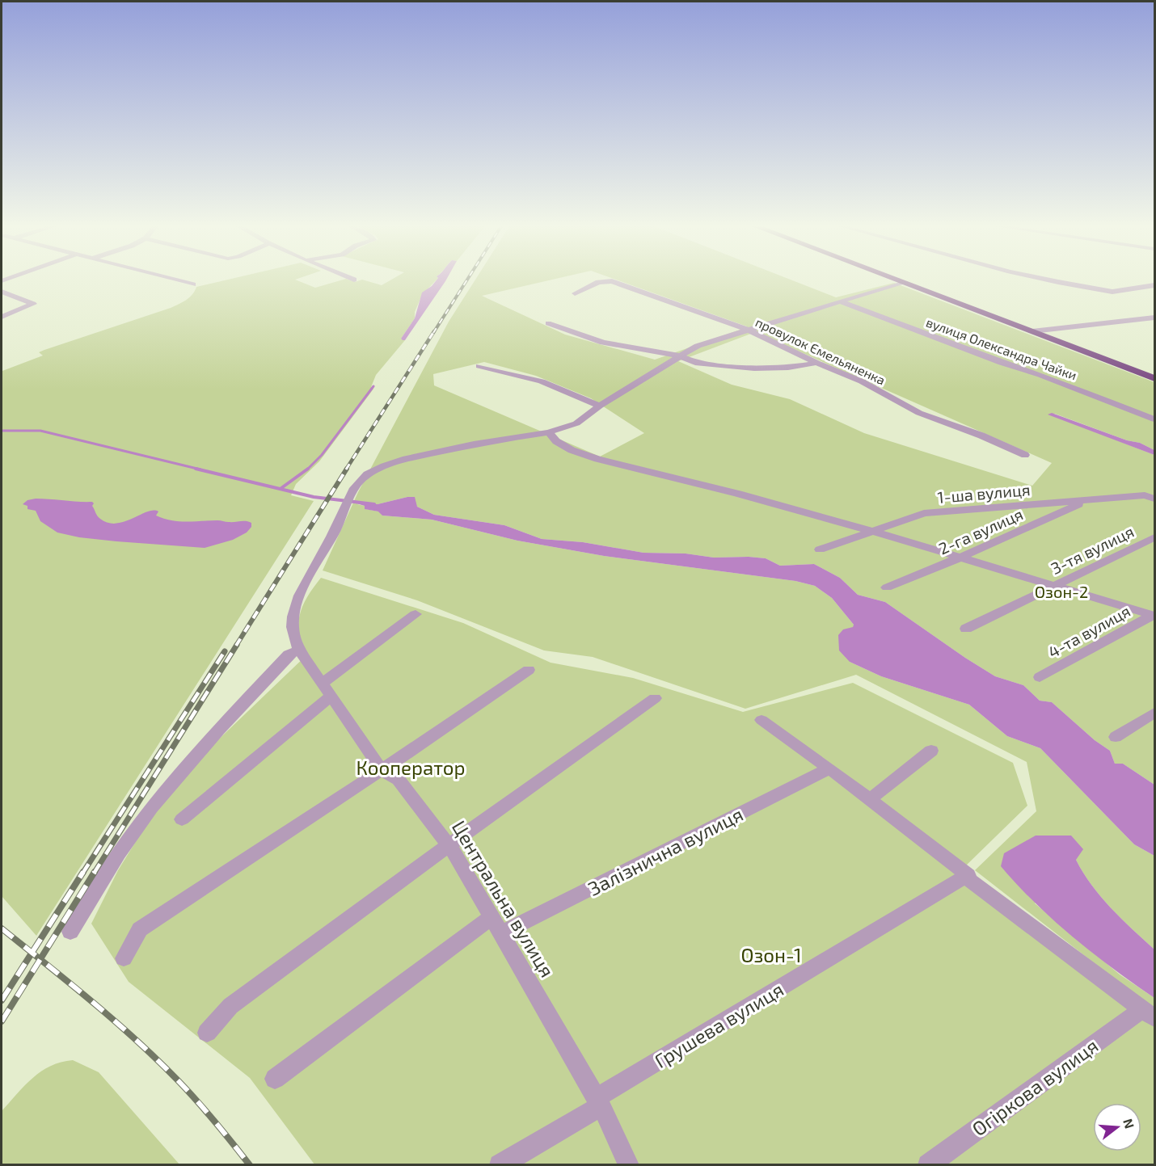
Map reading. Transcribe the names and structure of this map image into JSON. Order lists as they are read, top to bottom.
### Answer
{
  "streets": {
    "street": [
      "вулиця Олександра Чайки",
      "провулок Ємельяненка",
      "1-ша вулиця",
      "2-га вулиця",
      "3-тя вулиця",
      "4-та вулиця",
      "Залізнична вулиця",
      "Центральна вулиця",
      "Грушева вулиця",
      "Огіркова вулиця"
    ]
  },
  "crossings": [
    ["вулиця Олександра Чайки", "Центральна вулиця"],
    ["провулок Ємельяненка", "Центральна вулиця"],
    ["1-ша вулиця", "2-га вулиця"],
    ["Залізнична вулиця", "Центральна вулиця"],
    ["Центральна вулиця", "Грушева вулиця"]
  ],
  "parks": ["Озон-2", "Кооператор", "Озон-1"],
  "north": "right"
}
